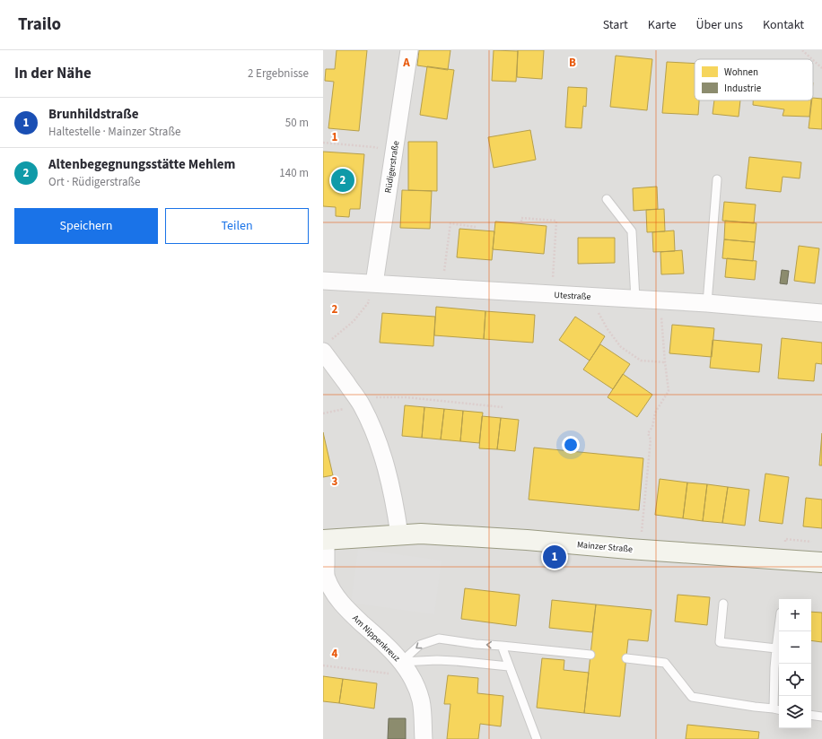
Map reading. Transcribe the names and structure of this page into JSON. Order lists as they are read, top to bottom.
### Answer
{
  "streets": {
    "street": [
      "Rüdigerstraße",
      "Utestraße",
      "Mainzer Straße",
      "Am Nippenkreuz"
    ]
  },
  "crossings": [
    ["Rüdigerstraße", "Utestraße"],
    ["Mainzer Straße", "Am Nippenkreuz"]
  ],
  "legend": ["Wohnen", "Industrie"],
  "page": {
    "header": "Trailo",
    "nav": [
      "Start",
      "Karte",
      "Über uns",
      "Kontakt"
    ],
    "heading": ["In der Nähe", "2 Ergebnisse"],
    "list": [
      {
        "mark": "1",
        "name": "Brunhildstraße",
        "note": "Haltestelle · Mainzer Straße",
        "value": "50 m"
      },
      {
        "mark": "2",
        "name": "Altenbegegnungsstätte Mehlem",
        "note": "Ort · Rüdigerstraße",
        "value": "140 m"
      }
    ],
    "pins": ["2", "1"],
    "buttons": ["Speichern", "Teilen"],
    "map_buttons": ["+", "−"]
  },
  "grid": {
    "columns": ["A", "B"],
    "rows": [
      "1",
      "2",
      "3",
      "4"
    ]
  }
}
